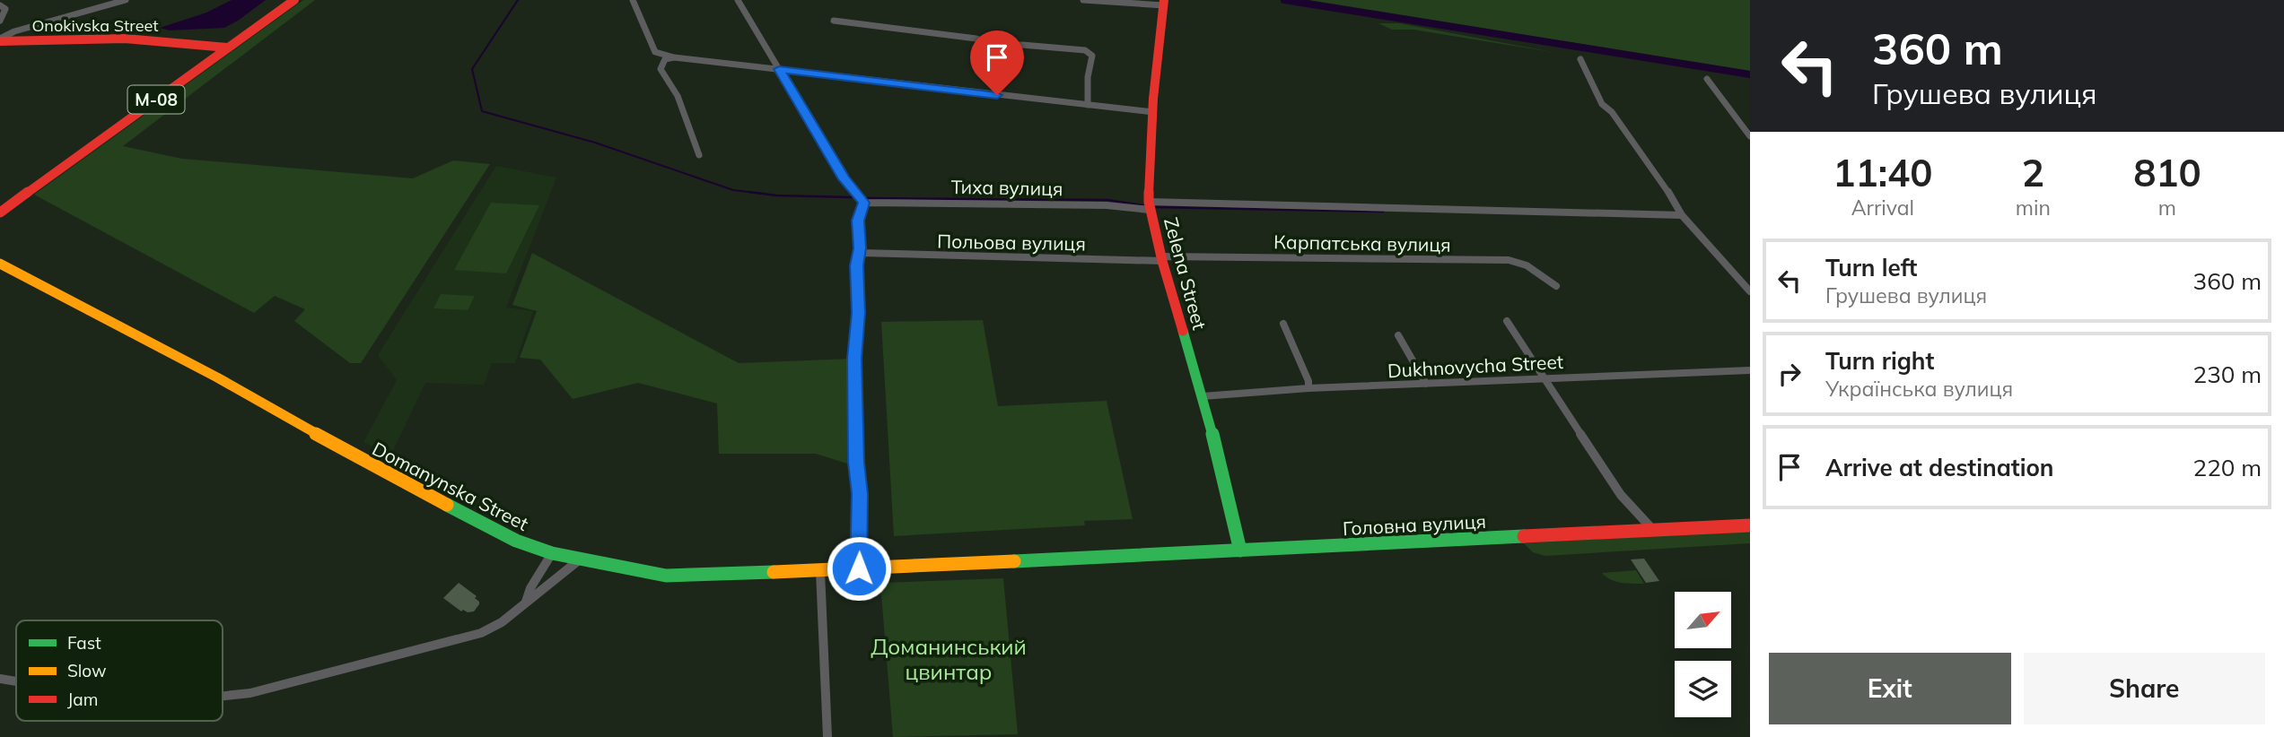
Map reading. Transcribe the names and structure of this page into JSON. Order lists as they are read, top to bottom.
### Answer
{
  "streets": {
    "main road": [
      "Onokivska Street",
      "М-08",
      "Zelena Street",
      "Domanynska Street",
      "Головна вулиця"
    ],
    "street": [
      "Тиха вулиця",
      "Польова вулиця",
      "Карпатська вулиця",
      "Dukhnovycha Street"
    ]
  },
  "crossings": [
    ["Onokivska Street", "М-08"],
    ["Тиха вулиця", "Zelena Street"],
    ["Польова вулиця", "Карпатська вулиця"],
    ["Польова вулиця", "Zelena Street"],
    ["Карпатська вулиця", "Zelena Street"],
    ["Zelena Street", "Dukhnovycha Street"],
    ["Zelena Street", "Головна вулиця"],
    ["Domanynska Street", "Головна вулиця"]
  ],
  "parks": ["Доманинський цвинтар"],
  "legend": ["Fast", "Slow", "Jam"],
  "north": "top right",
  "page": {
    "turn": ["360 m", "Грушева вулиця"],
    "eta": [
      "11:40",
      "Arrival",
      "2",
      "min",
      "810",
      "m"
    ],
    "list": [
      {
        "name": "Turn left",
        "note": "Грушева вулиця",
        "value": "360 m"
      },
      {
        "name": "Turn right",
        "note": "Українська вулиця",
        "value": "230 m"
      },
      {
        "name": "Arrive at destination",
        "value": "220 m"
      }
    ],
    "buttons": ["Exit", "Share"]
  }
}
